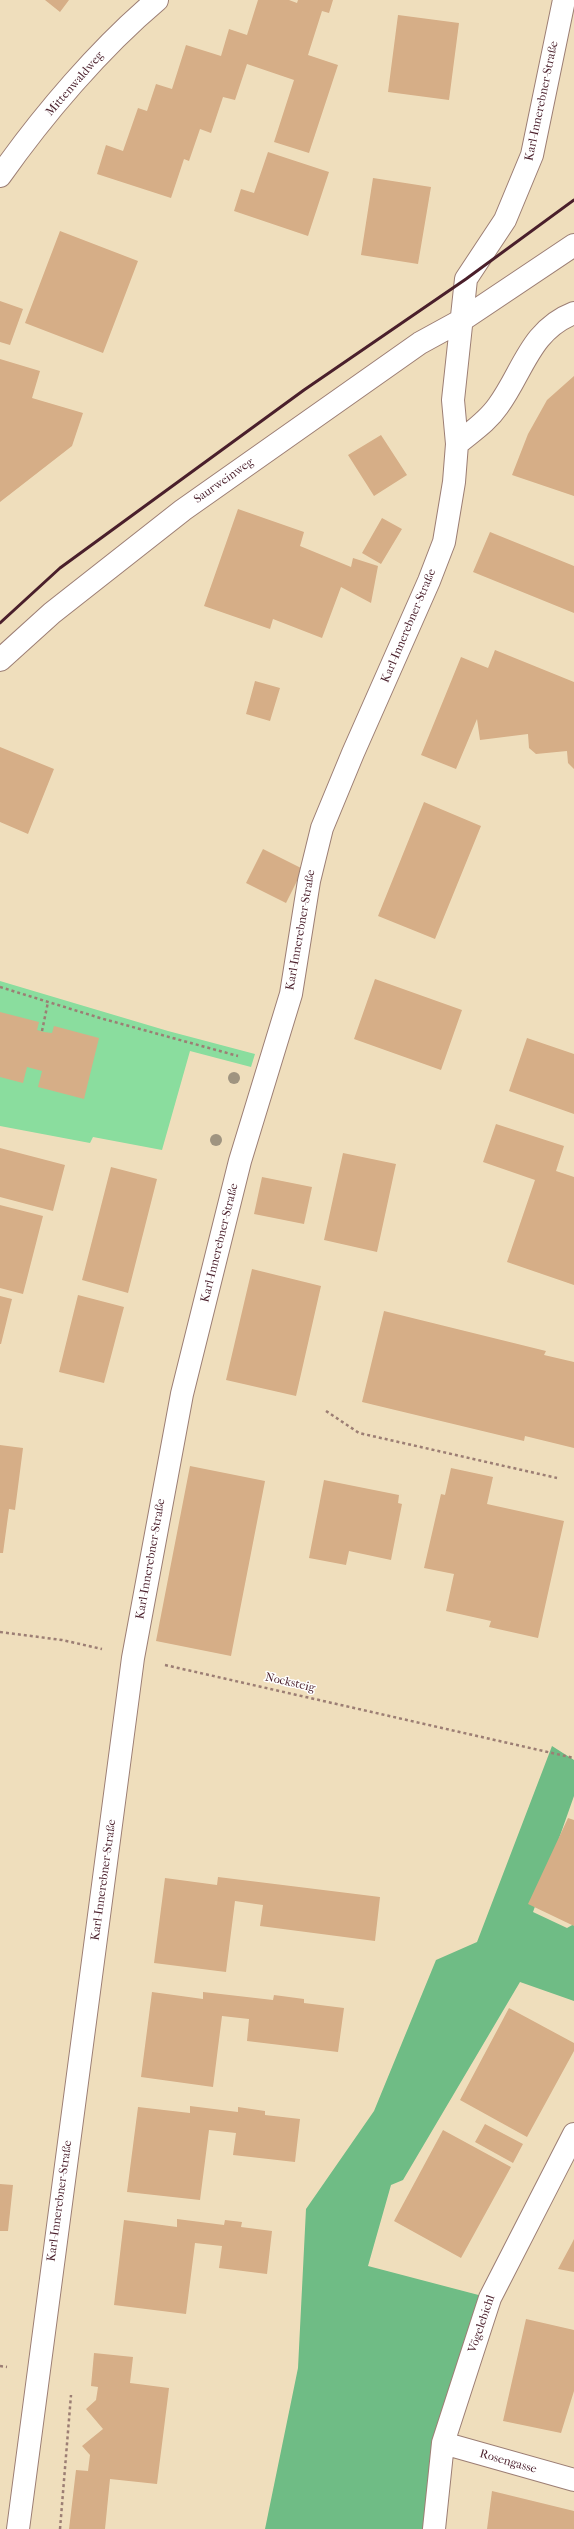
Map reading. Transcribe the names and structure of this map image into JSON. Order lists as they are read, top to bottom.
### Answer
{
  "streets": {
    "street": [
      "Mittenwaldweg",
      "Karl-Innerebner-Straße",
      "Saurweinweg",
      "Vögelebichl",
      "Rosengasse"
    ],
    "path": ["Nocksteig"]
  },
  "crossings": [
    ["Karl-Innerebner-Straße", "Saurweinweg"],
    ["Karl-Innerebner-Straße", "Nocksteig"],
    ["Vögelebichl", "Rosengasse"]
  ]
}
